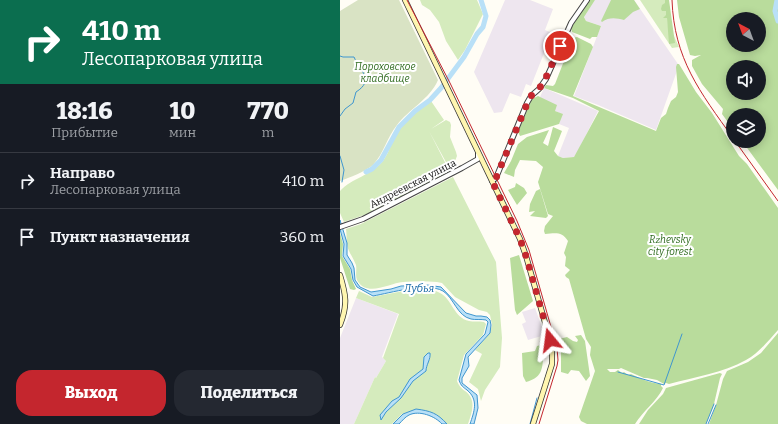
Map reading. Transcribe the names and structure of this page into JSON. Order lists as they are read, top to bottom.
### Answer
{
  "streets": {
    "street": ["Андреевская улица"]
  },
  "water": ["Лубья"],
  "parks": ["Пороховское кладбище", "Rzhevsky city forest"],
  "north": "top left",
  "page": {
    "turn": ["410 m", "Лесопарковая улица"],
    "eta": [
      "18:16",
      "Прибытие",
      "10",
      "мин",
      "770",
      "m"
    ],
    "list": [
      {
        "name": "Направо",
        "note": "Лесопарковая улица",
        "value": "410 m"
      },
      {
        "name": "Пункт назначения",
        "value": "360 m"
      }
    ],
    "buttons": ["Выход", "Поделиться"]
  }
}
